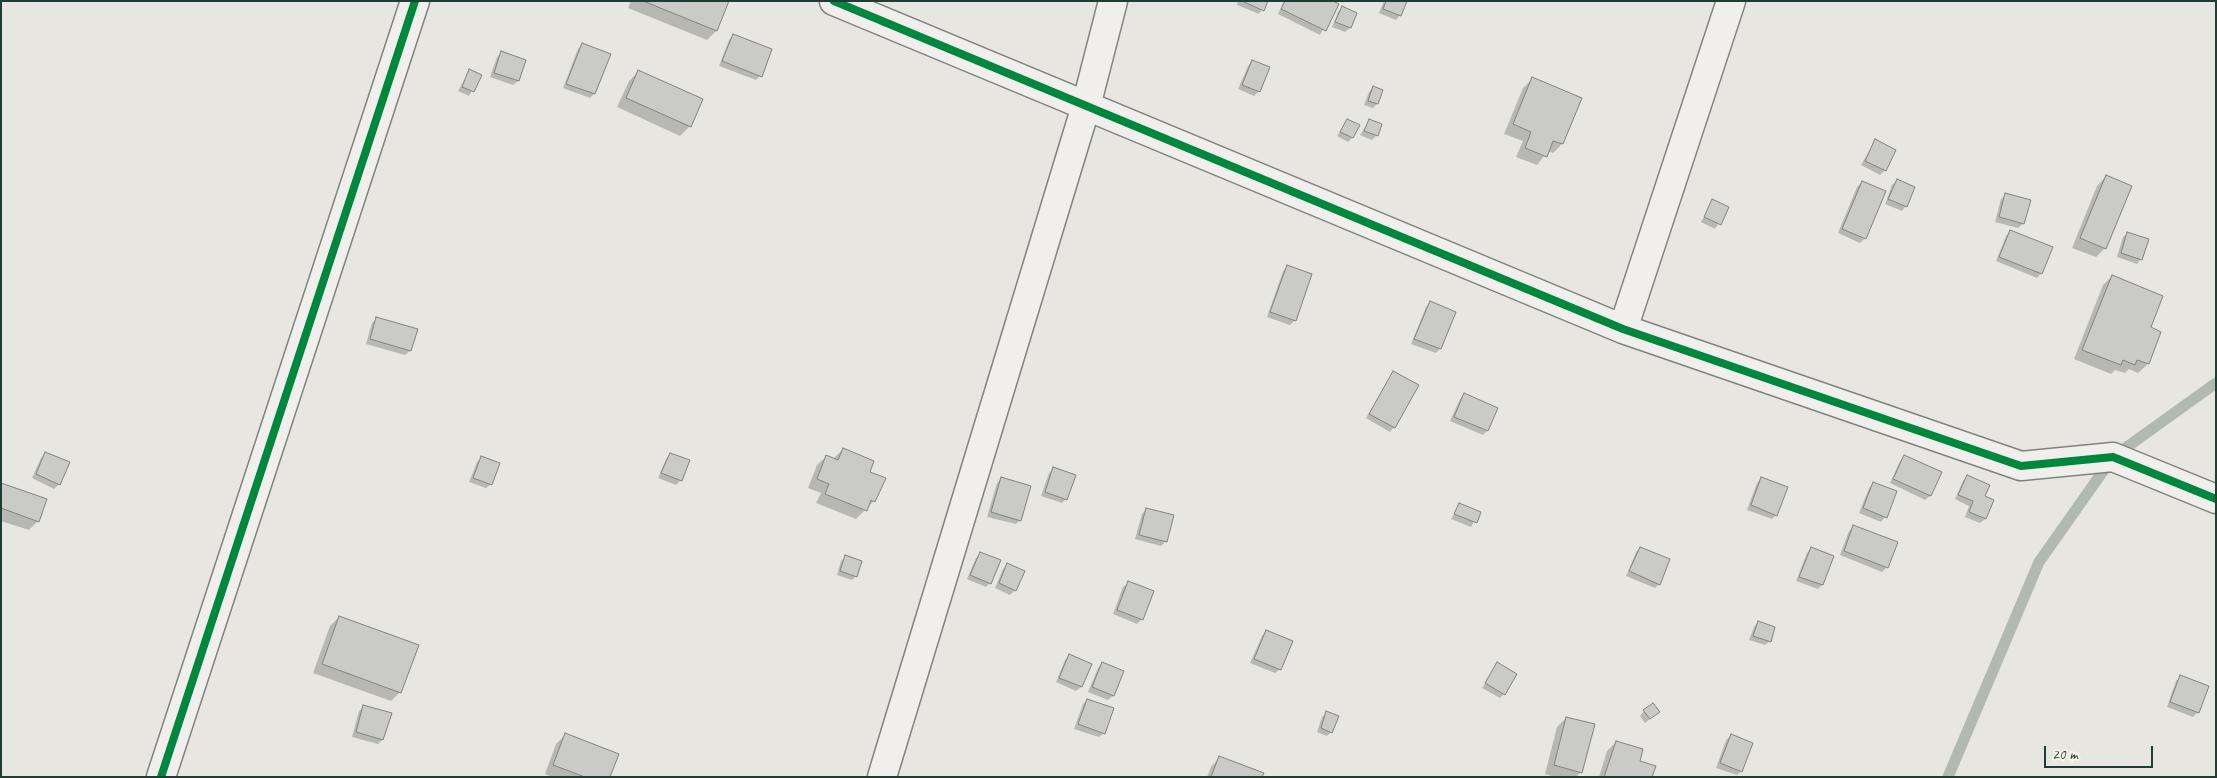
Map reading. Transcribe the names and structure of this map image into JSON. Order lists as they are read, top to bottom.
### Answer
{
  "scale_bar": "20 m"
}
